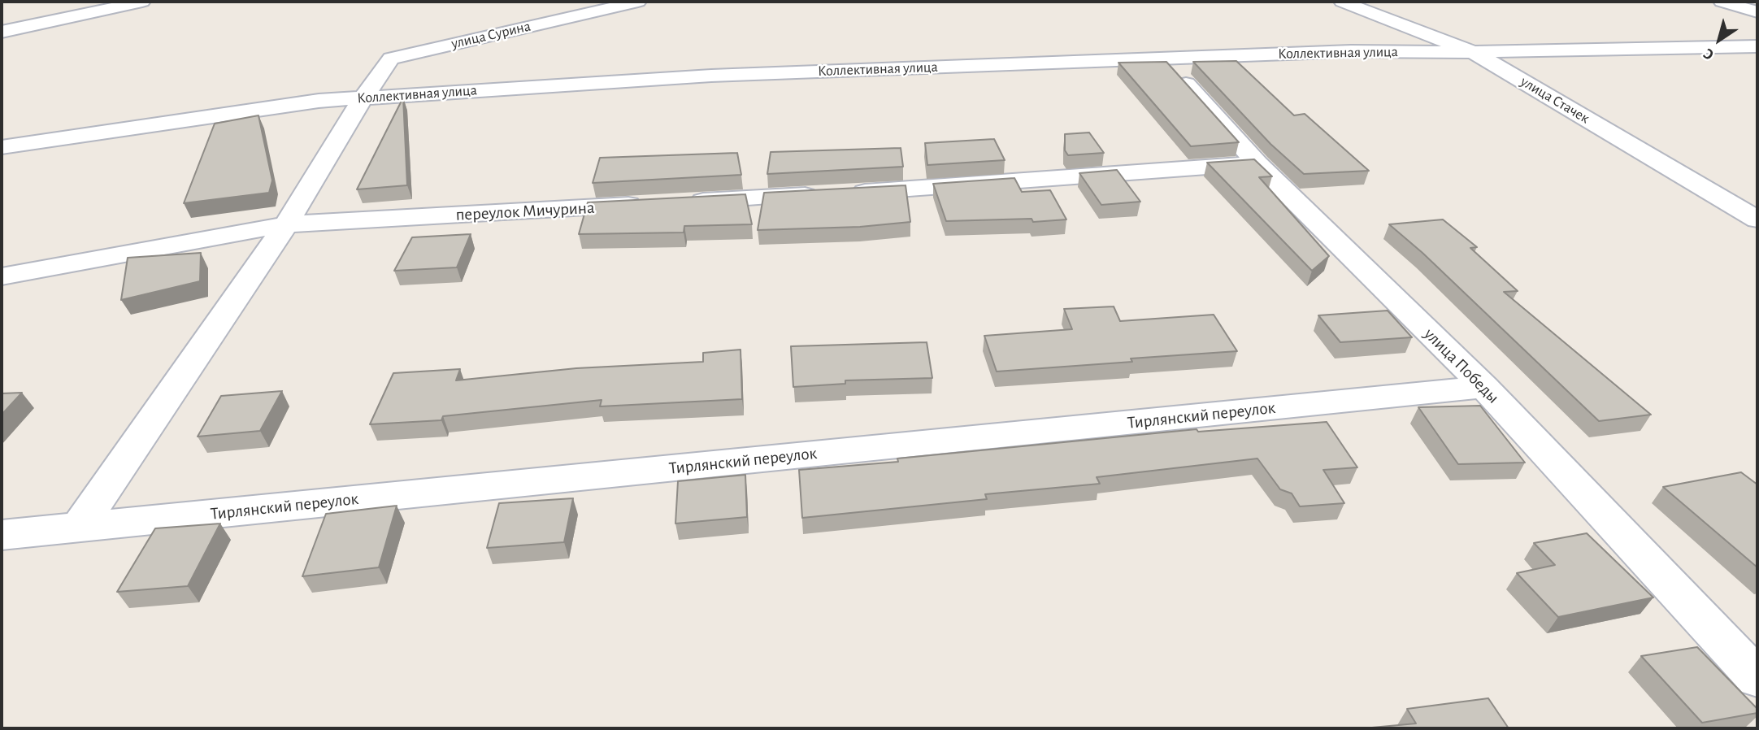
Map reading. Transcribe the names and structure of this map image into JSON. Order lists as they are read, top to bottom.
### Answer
{
  "streets": {
    "street": [
      "улица Сурина",
      "Коллективная улица",
      "улица Стачек",
      "переулок Мичурина",
      "улица Победы",
      "Тирлянский переулок"
    ]
  },
  "crossings": [
    ["улица Сурина", "Коллективная улица"],
    ["улица Сурина", "переулок Мичурина"],
    ["улица Сурина", "Тирлянский переулок"],
    ["Коллективная улица", "улица Стачек"],
    ["Коллективная улица", "улица Победы"],
    ["улица Победы", "Тирлянский переулок"]
  ],
  "north": "bottom left"
}
